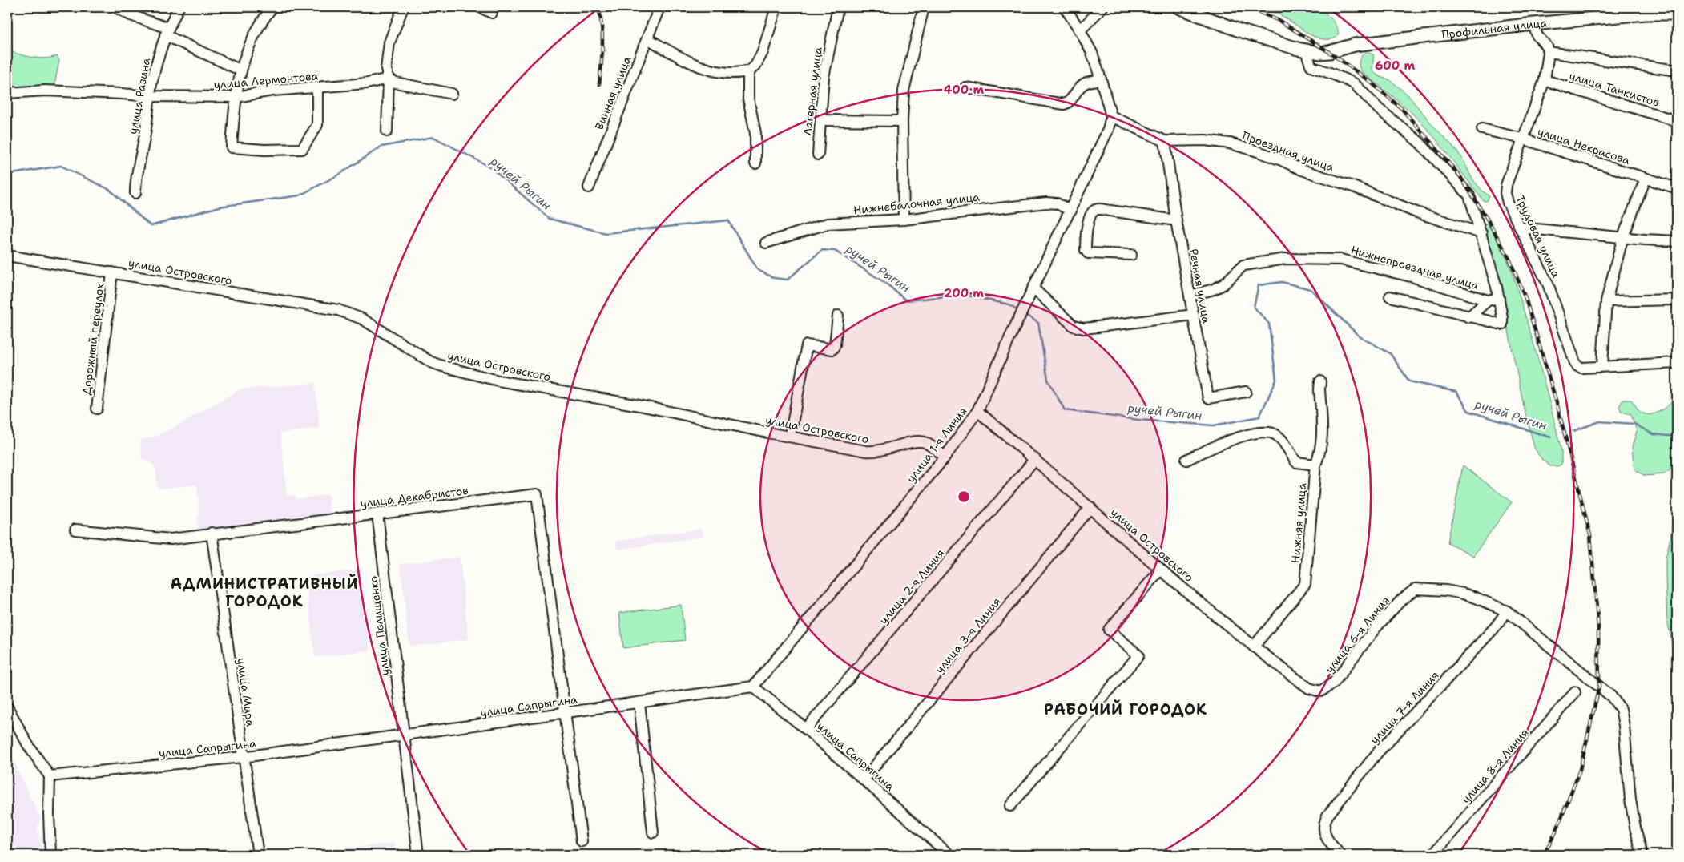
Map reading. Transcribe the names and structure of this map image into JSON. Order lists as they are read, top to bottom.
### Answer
{
  "streets": {
    "main road": ["Профильная улица"],
    "street": [
      "улица Лермонтова",
      "улица Танкистов",
      "Лагерная улица",
      "Винная улица",
      "улица Разина",
      "улица Некрасова",
      "Проездная улица",
      "Нижнебалочная улица",
      "Трудовая улица",
      "Нижнепроездная улица",
      "улица Островского",
      "Речная улица",
      "Дорожный переулок",
      "улица 1-я Линия",
      "улица Декабристов",
      "Нижняя улица",
      "улица 2-я Линия",
      "улица Пелищенко",
      "улица 6-я Линия",
      "улица 3-я Линия",
      "улица Мира",
      "улица Сапрыгина",
      "улица 7-я Линия",
      "улица 8-я Линия"
    ]
  },
  "crossings": [
    ["улица Лермонтова", "улица Разина"],
    ["улица Танкистов", "Трудовая улица"],
    ["улица Некрасова", "Трудовая улица"],
    ["Проездная улица", "Речная улица"],
    ["Проездная улица", "улица 1-я Линия"],
    ["Нижнебалочная улица", "улица 1-я Линия"],
    ["Нижнепроездная улица", "Речная улица"],
    ["улица Островского", "Дорожный переулок"],
    ["улица Островского", "улица 1-я Линия"],
    ["улица Островского", "Нижняя улица"],
    ["улица Островского", "улица 2-я Линия"],
    ["улица Островского", "улица 6-я Линия"],
    ["улица Островского", "улица 3-я Линия"],
    ["улица 1-я Линия", "улица Сапрыгина"],
    ["улица Декабристов", "улица Пелищенко"],
    ["улица Декабристов", "улица Мира"],
    ["улица Декабристов", "улица Сапрыгина"],
    ["улица 2-я Линия", "улица Сапрыгина"],
    ["улица Пелищенко", "улица Сапрыгина"],
    ["улица 6-я Линия", "улица 7-я Линия"],
    ["улица 3-я Линия", "улица Сапрыгина"],
    ["улица Мира", "улица Сапрыгина"]
  ],
  "districts": ["АДМИНИСТРАТИВНЫЙ ГОРОДОК", "РАБОЧИЙ ГОРОДОК"],
  "water": ["ручей Рыгин"],
  "rings": ["600 m", "400 m", "200 m"]
}
